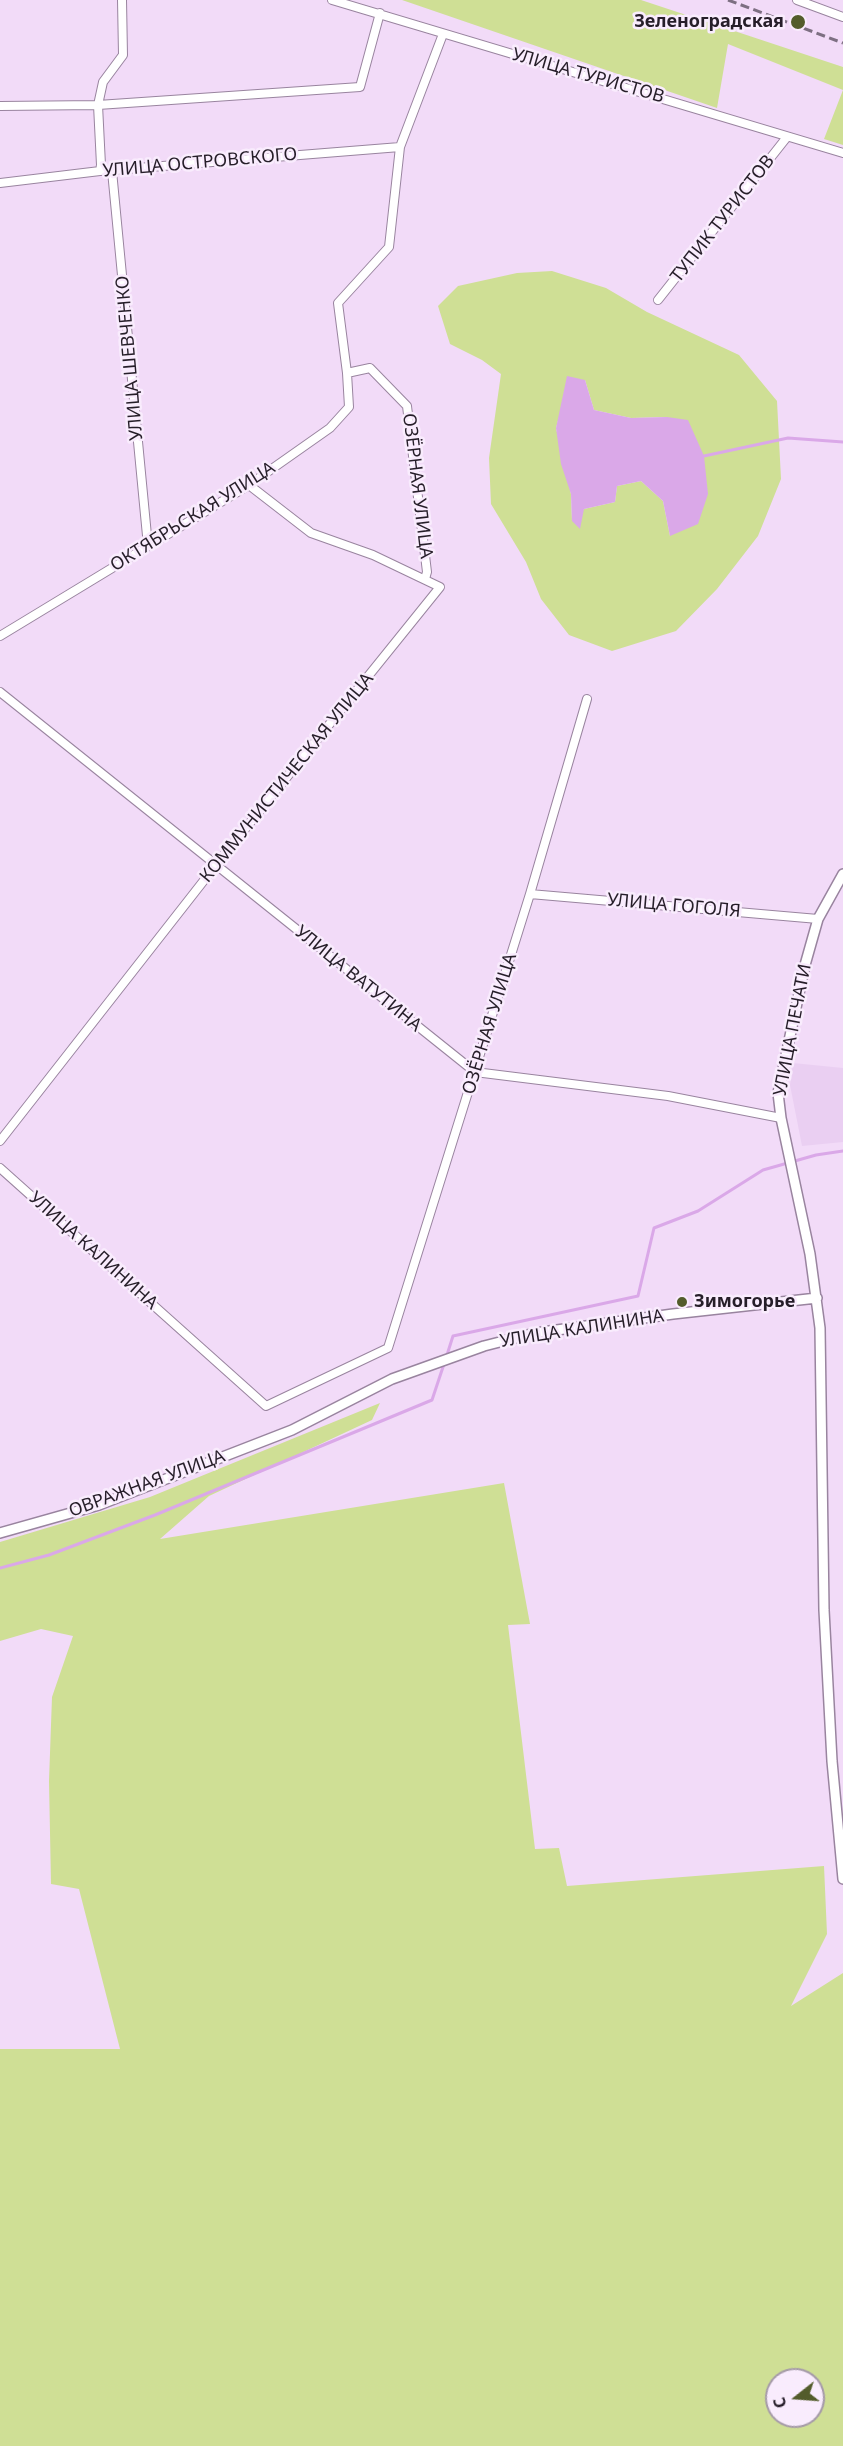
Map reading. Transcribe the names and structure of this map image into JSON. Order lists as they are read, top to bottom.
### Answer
{
  "streets": {
    "street": [
      "УЛИЦА ТУРИСТОВ",
      "УЛИЦА ОСТРОВСКОГО",
      "ТУПИК ТУРИСТОВ",
      "УЛИЦА ШЕВЧЕНКО",
      "ОЗЁРНАЯ УЛИЦА",
      "ОКТЯБРЬСКАЯ УЛИЦА",
      "КОММУНИСТИЧЕСКАЯ УЛИЦА",
      "УЛИЦА ГОГОЛЯ",
      "УЛИЦА ВАТУТИНА",
      "УЛИЦА ПЕЧАТИ",
      "УЛИЦА КАЛИНИНА",
      "ОВРАЖНАЯ УЛИЦА"
    ]
  },
  "crossings": [
    ["УЛИЦА ТУРИСТОВ", "ТУПИК ТУРИСТОВ"],
    ["УЛИЦА ОСТРОВСКОГО", "УЛИЦА ШЕВЧЕНКО"],
    ["УЛИЦА ШЕВЧЕНКО", "ОКТЯБРЬСКАЯ УЛИЦА"],
    ["ОЗЁРНАЯ УЛИЦА", "ОКТЯБРЬСКАЯ УЛИЦА"],
    ["ОЗЁРНАЯ УЛИЦА", "КОММУНИСТИЧЕСКАЯ УЛИЦА"],
    ["ОЗЁРНАЯ УЛИЦА", "УЛИЦА ГОГОЛЯ"],
    ["ОЗЁРНАЯ УЛИЦА", "УЛИЦА ВАТУТИНА"],
    ["ОЗЁРНАЯ УЛИЦА", "УЛИЦА КАЛИНИНА"],
    ["КОММУНИСТИЧЕСКАЯ УЛИЦА", "УЛИЦА ВАТУТИНА"],
    ["УЛИЦА ГОГОЛЯ", "УЛИЦА ПЕЧАТИ"],
    ["УЛИЦА ПЕЧАТИ", "УЛИЦА КАЛИНИНА"],
    ["УЛИЦА КАЛИНИНА", "ОВРАЖНАЯ УЛИЦА"]
  ],
  "places": ["Зеленоградская", "Зимогорье"],
  "north": "left"
}
